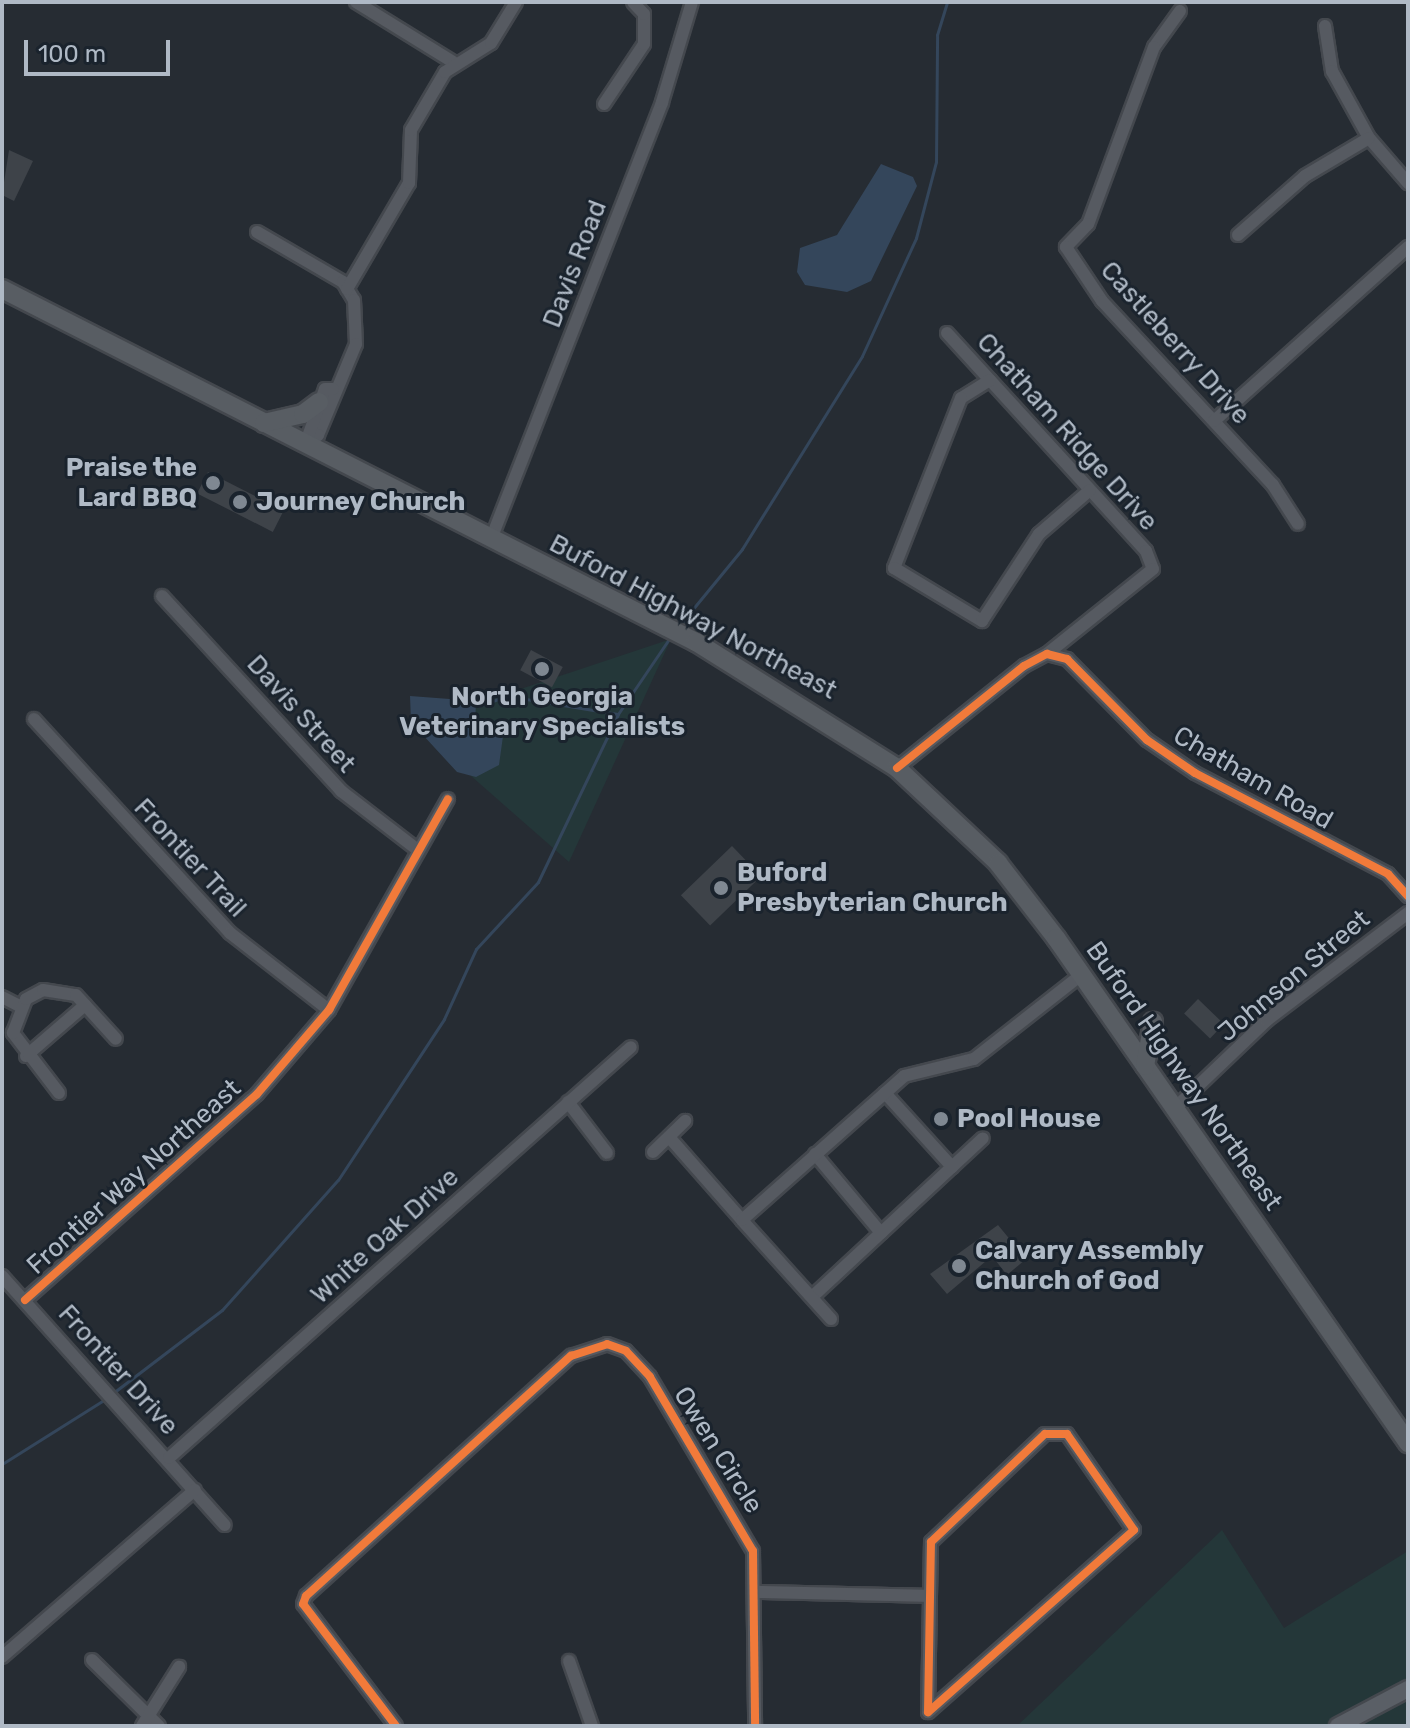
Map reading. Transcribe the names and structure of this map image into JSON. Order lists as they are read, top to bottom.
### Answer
{
  "streets": {
    "main road": ["Buford Highway Northeast"],
    "street": [
      "Davis Road",
      "Castleberry Drive",
      "Chatham Ridge Drive",
      "Davis Street",
      "Chatham Road",
      "Frontier Trail",
      "Johnson Street",
      "Frontier Way Northeast",
      "White Oak Drive",
      "Frontier Drive",
      "Owen Circle"
    ]
  },
  "crossings": [
    ["Davis Road", "Buford Highway Northeast"],
    ["Chatham Ridge Drive", "Chatham Road"],
    ["Buford Highway Northeast", "Johnson Street"],
    ["Davis Street", "Frontier Way Northeast"],
    ["Frontier Trail", "Frontier Way Northeast"],
    ["Frontier Way Northeast", "Frontier Drive"],
    ["White Oak Drive", "Frontier Drive"]
  ],
  "places": [
    "Praise the Lard BBQ",
    "Journey Church",
    "North Georgia Veterinary Specialists",
    "Buford Presbyterian Church",
    "Pool House",
    "Calvary Assembly Church of God"
  ],
  "scale_bar": "100 m"
}
